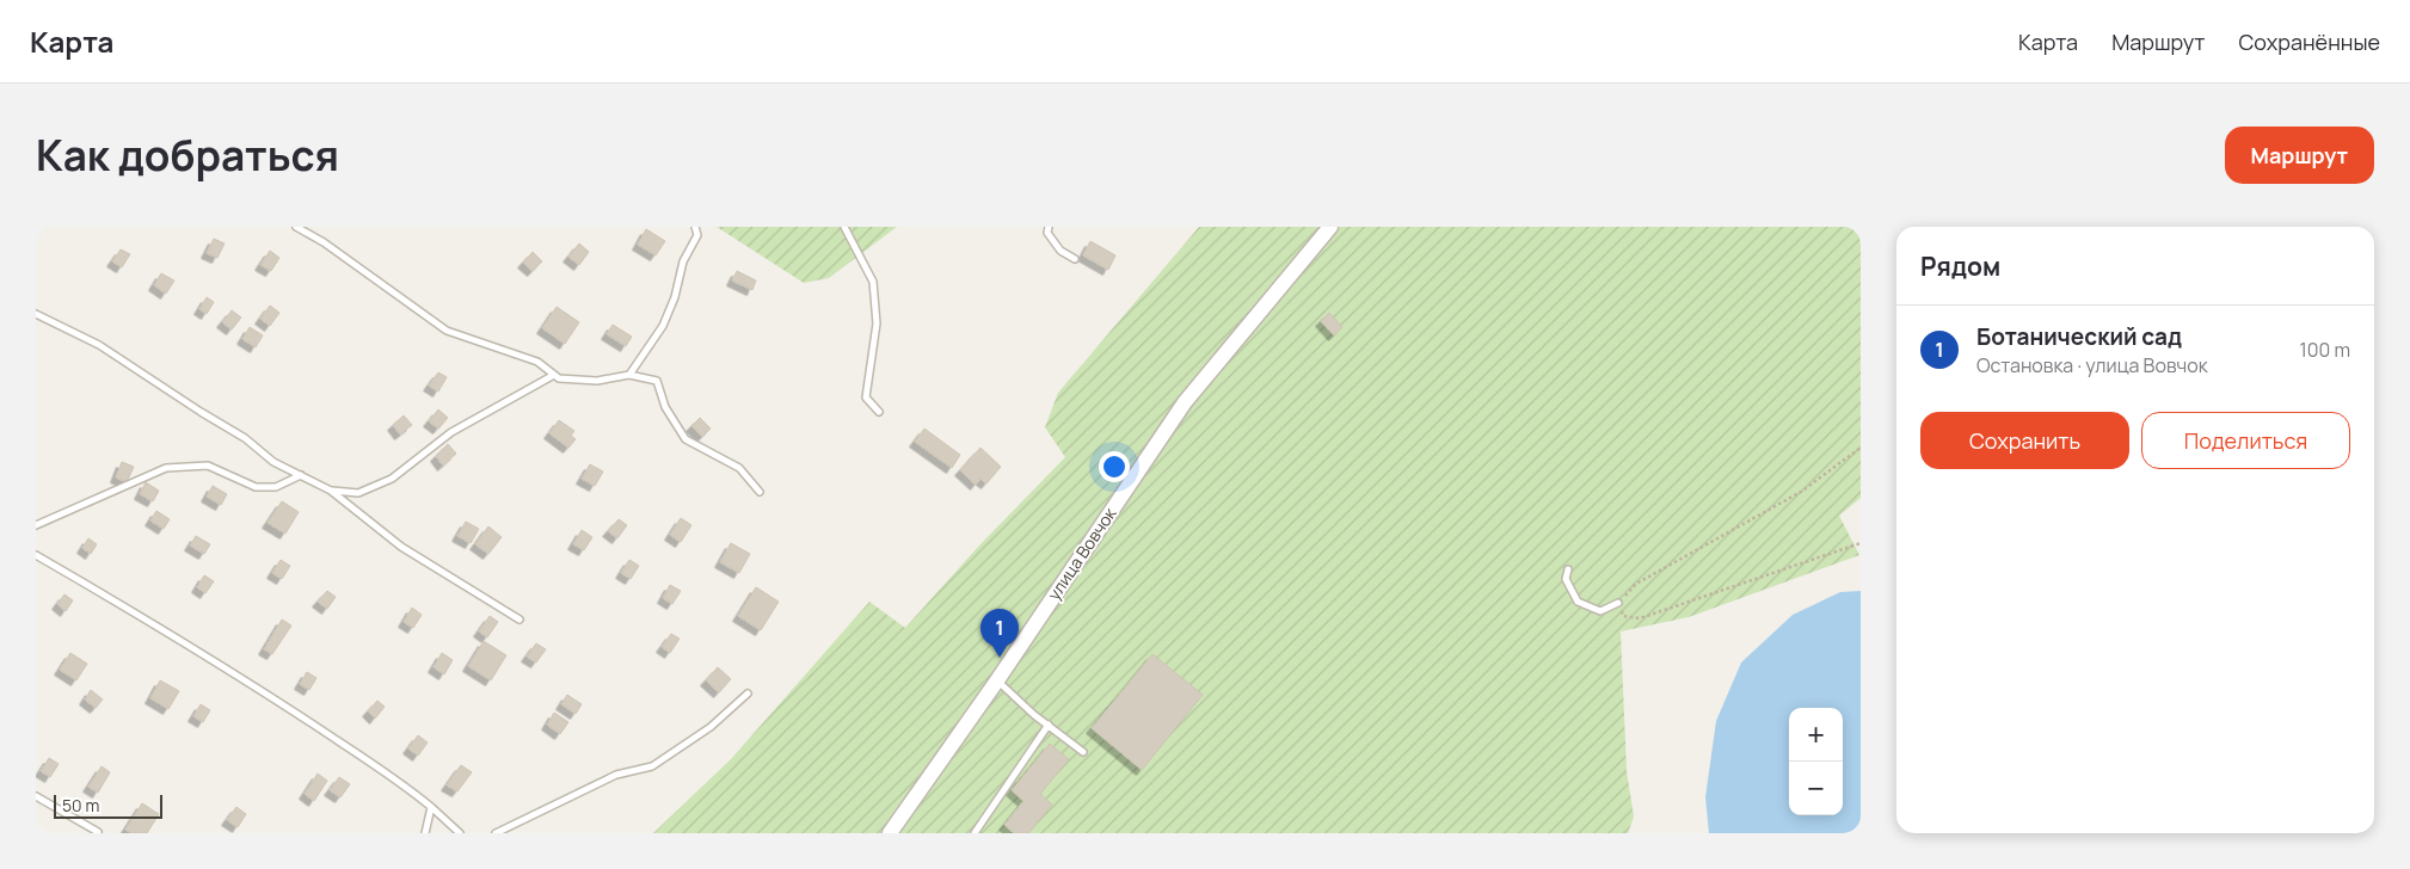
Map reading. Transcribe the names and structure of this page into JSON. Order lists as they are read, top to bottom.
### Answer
{
  "streets": {
    "street": ["улица Вовчок"]
  },
  "scale_bar": "50 m",
  "page": {
    "header": "Карта",
    "nav": ["Карта", "Маршрут", "Сохранённые"],
    "title": "Как добраться",
    "buttons": [
      "Маршрут",
      ["Сохранить", "Поделиться"]
    ],
    "heading": "Рядом",
    "list": [
      {
        "mark": "1",
        "name": "Ботанический сад",
        "note": "Остановка · улица Вовчок",
        "value": "100 m"
      }
    ],
    "pins": "1",
    "map_buttons": ["+", "−"],
    "scale": "50 m"
  }
}
